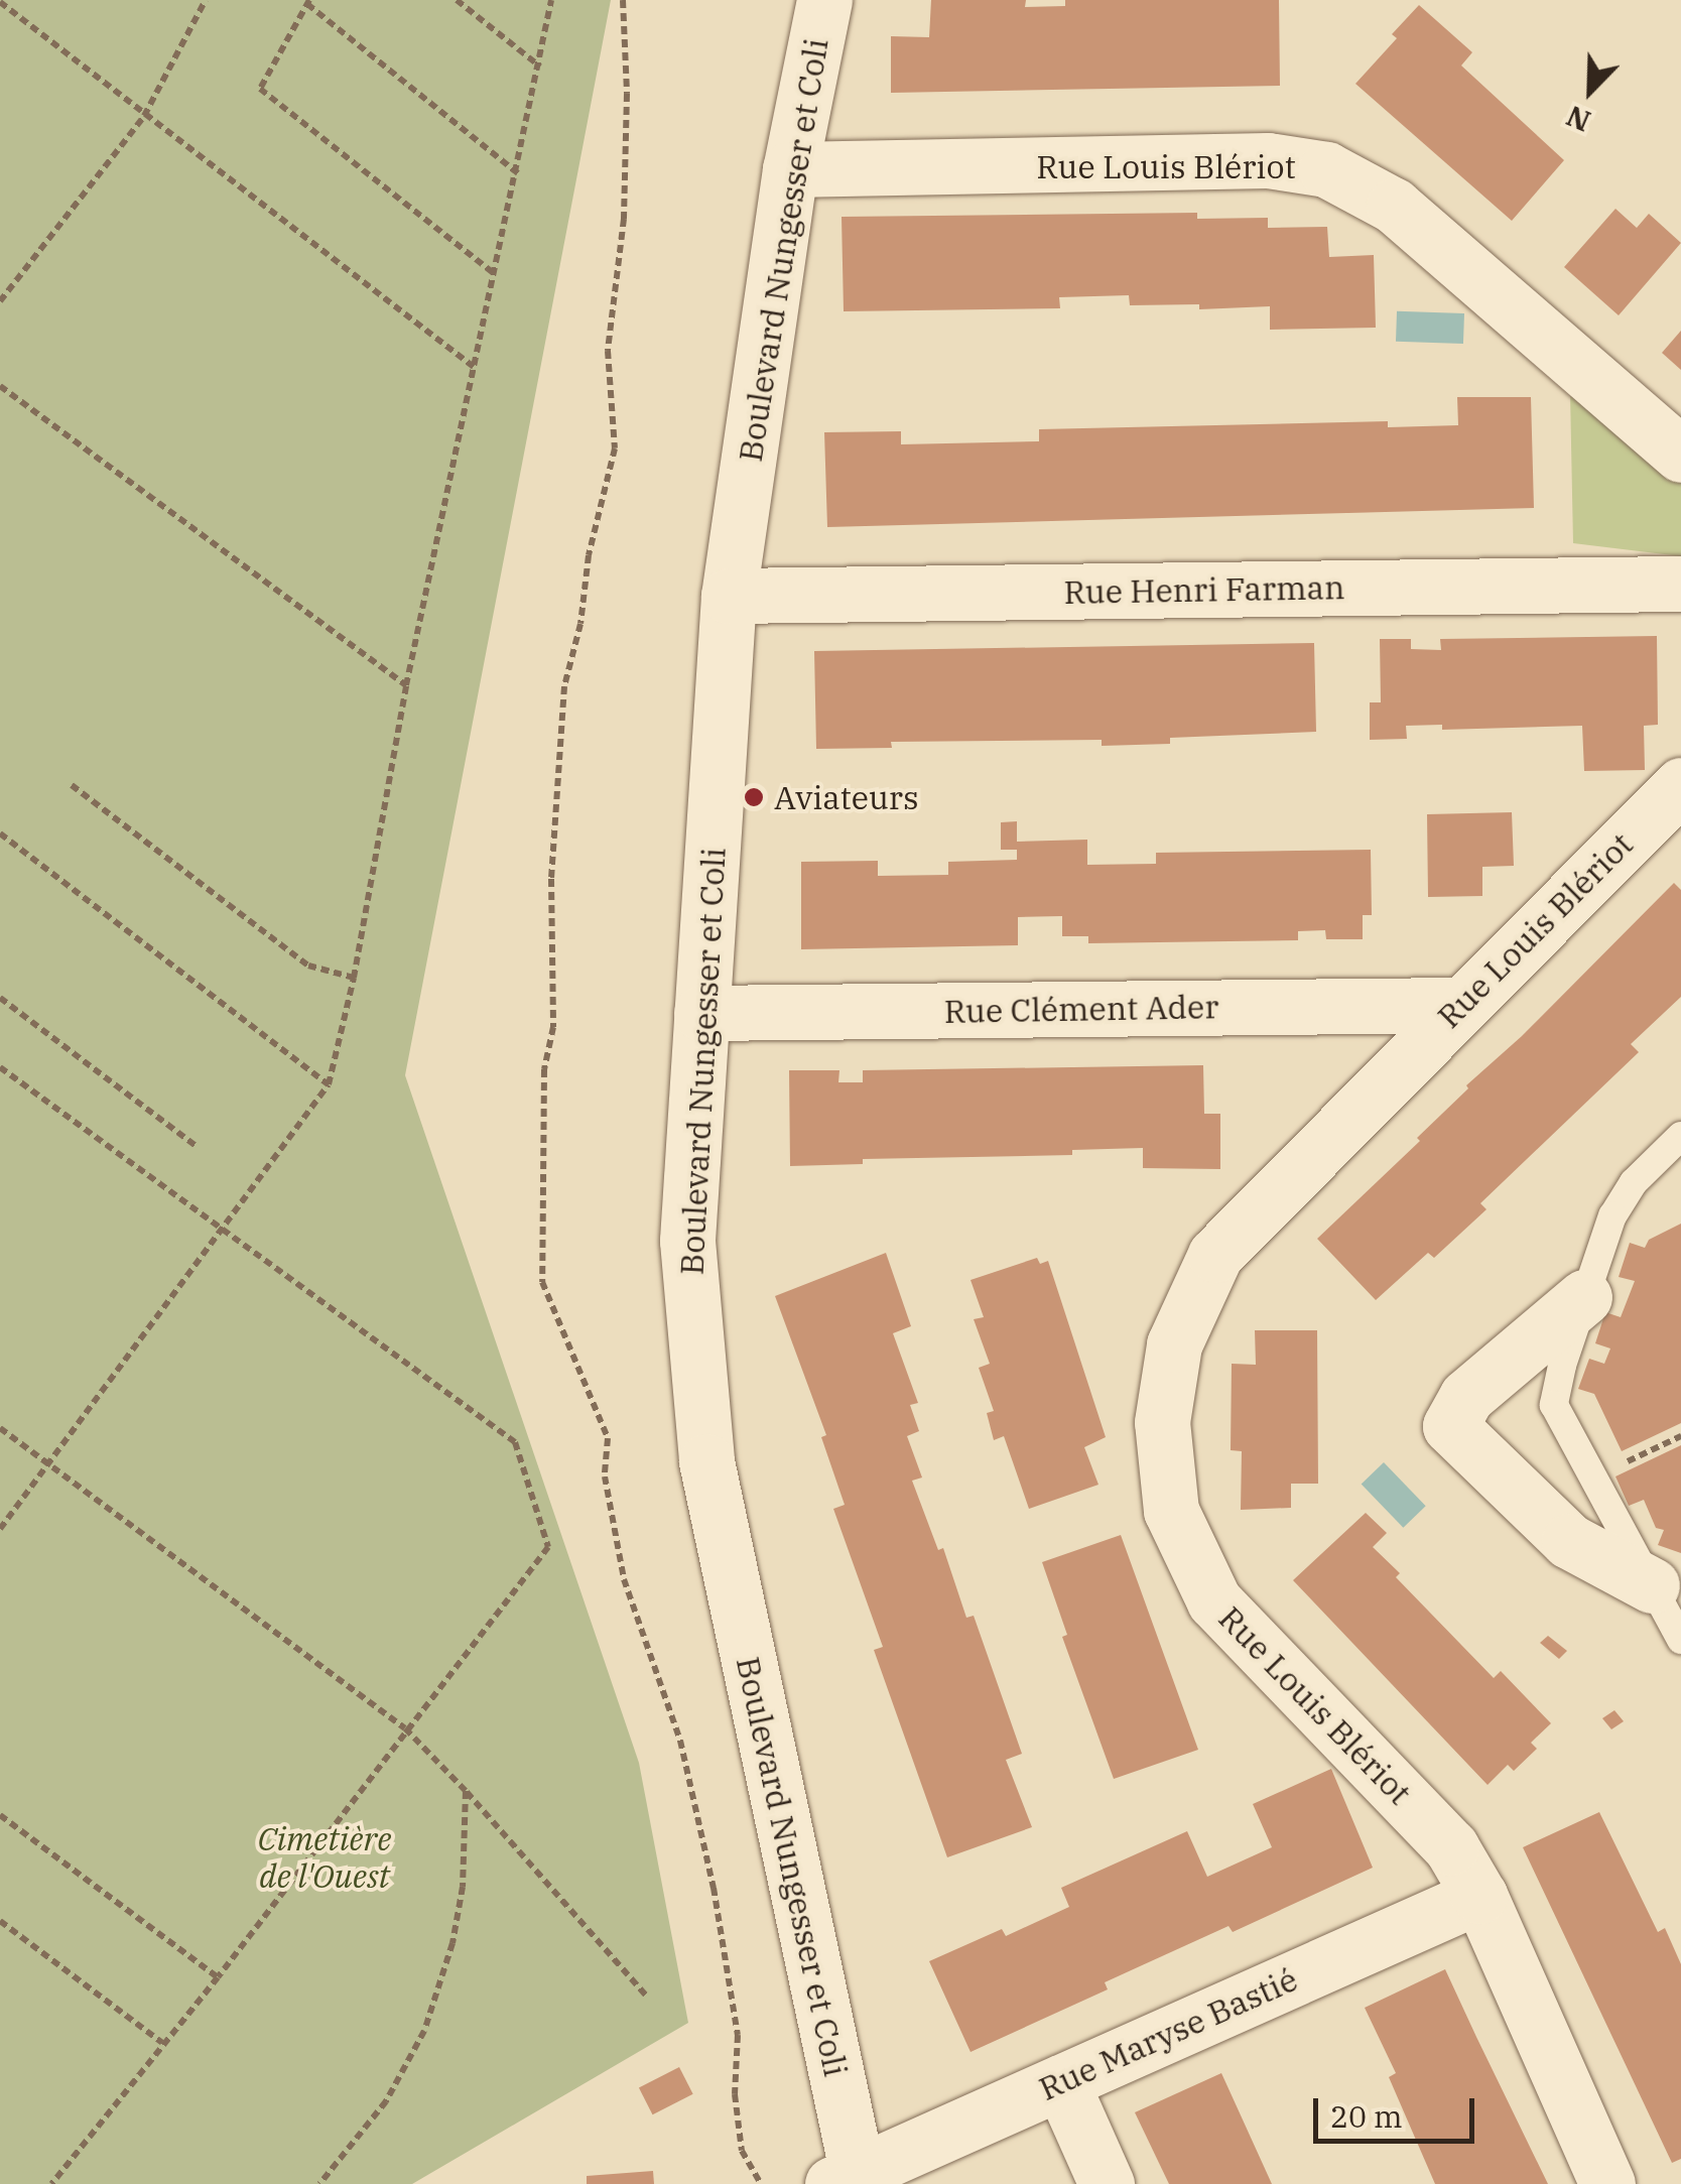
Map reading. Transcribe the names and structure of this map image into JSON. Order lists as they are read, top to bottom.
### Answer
{
  "streets": {
    "street": [
      "Rue Louis Blériot",
      "Boulevard Nungesser et Coli",
      "Rue Henri Farman",
      "Rue Clément Ader",
      "Rue Maryse Bastié"
    ]
  },
  "crossings": [
    ["Rue Louis Blériot", "Boulevard Nungesser et Coli"],
    ["Rue Louis Blériot", "Rue Clément Ader"],
    ["Rue Louis Blériot", "Rue Maryse Bastié"],
    ["Boulevard Nungesser et Coli", "Rue Henri Farman"],
    ["Boulevard Nungesser et Coli", "Rue Clément Ader"],
    ["Boulevard Nungesser et Coli", "Rue Maryse Bastié"]
  ],
  "parks": ["Cimetière de l'Ouest"],
  "places": ["Aviateurs"],
  "scale_bar": "20 m",
  "north": "bottom left"
}
